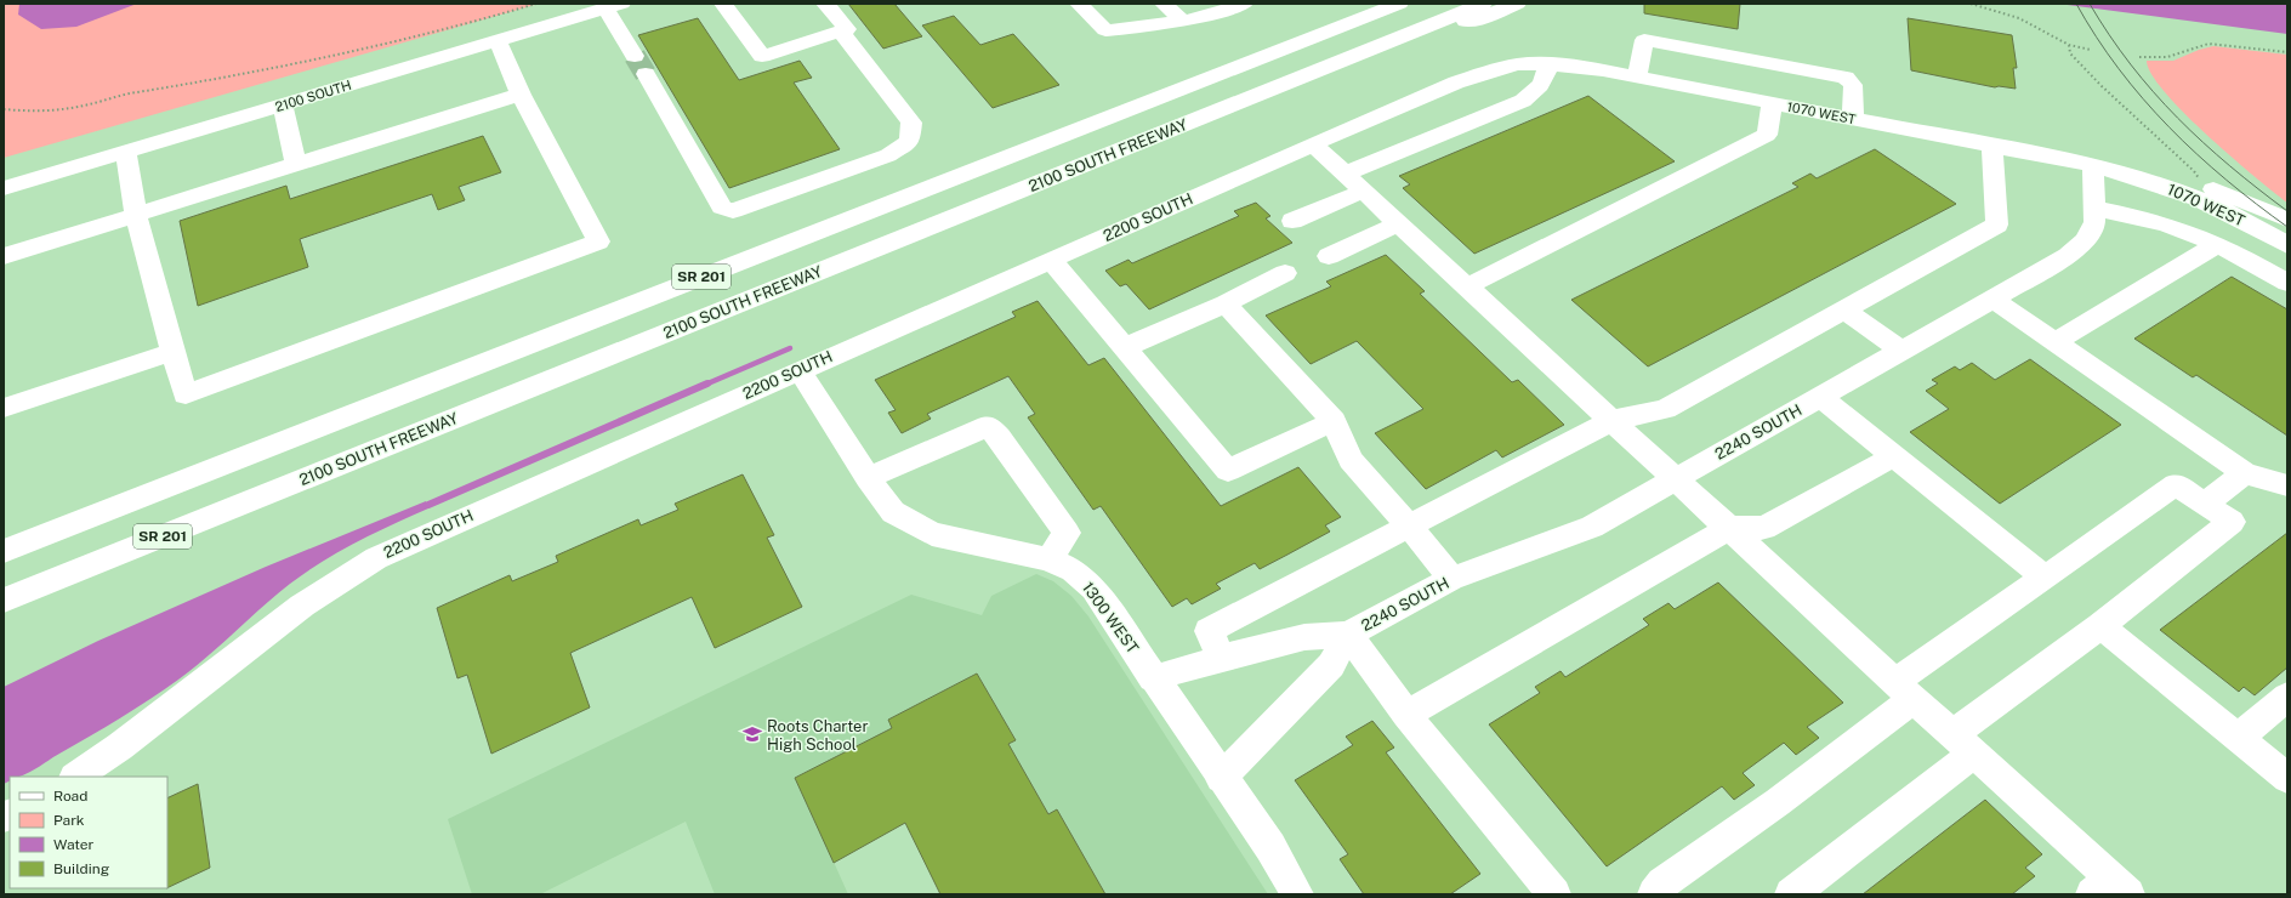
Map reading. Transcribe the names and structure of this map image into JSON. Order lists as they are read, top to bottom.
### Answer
{
  "streets": {
    "main road": [
      "2100 SOUTH",
      "1070 WEST",
      "2100 SOUTH FREEWAY",
      "2200 SOUTH",
      "SR 201",
      "2240 SOUTH",
      "1300 WEST"
    ]
  },
  "crossings": [
    ["1070 WEST", "2200 SOUTH"],
    ["1070 WEST", "2240 SOUTH"],
    ["2200 SOUTH", "1300 WEST"],
    ["2240 SOUTH", "1300 WEST"]
  ],
  "places": {
    "school or university": ["Roots Charter High School"]
  },
  "legend": [
    "Road",
    "Park",
    "Water",
    "Building"
  ]
}
